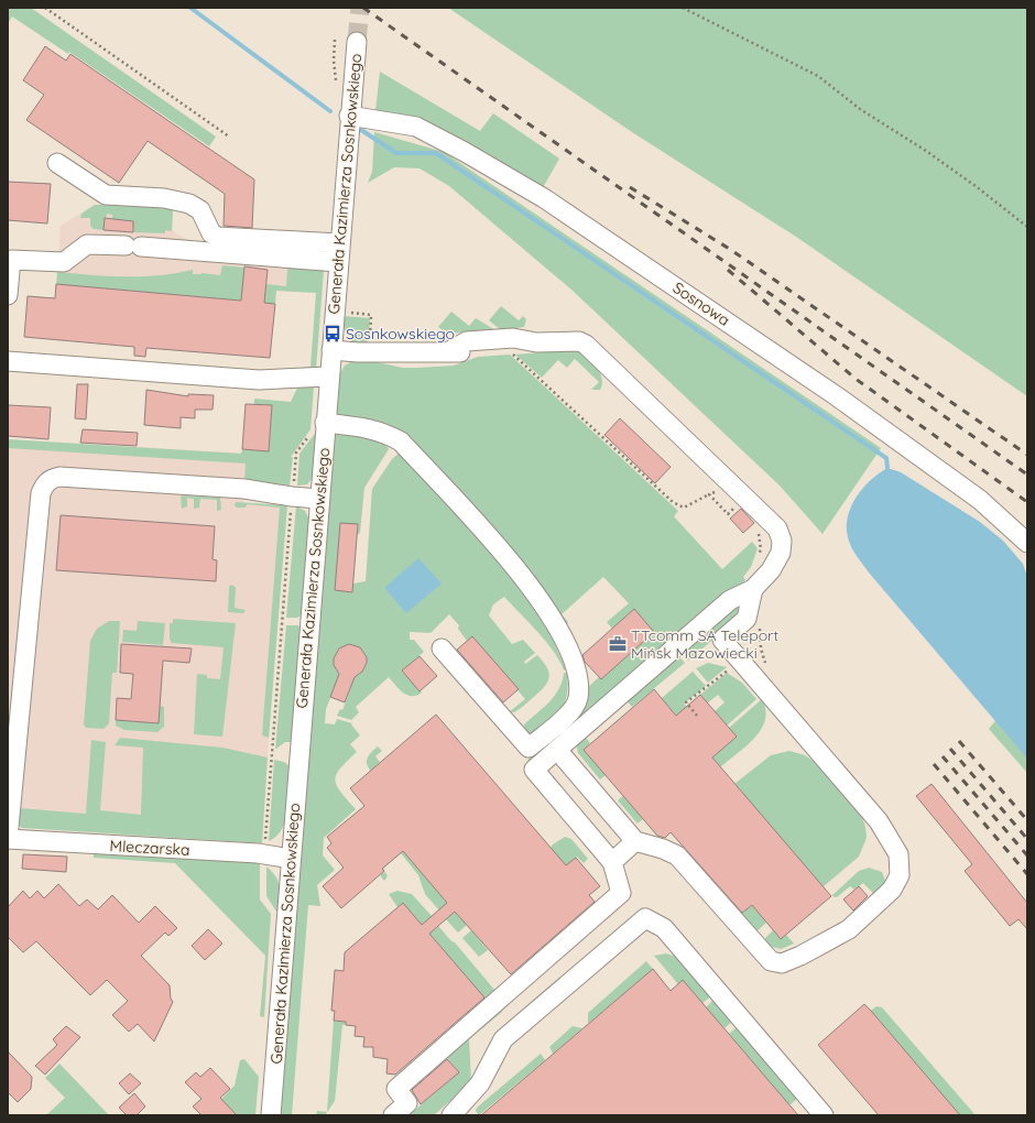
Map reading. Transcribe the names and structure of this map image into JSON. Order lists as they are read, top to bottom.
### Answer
{
  "streets": {
    "street": ["Generała Kazimierza Sosnkowskiego", "Sosnowa", "Mleczarska"]
  },
  "crossings": [
    ["Generała Kazimierza Sosnkowskiego", "Sosnowa"],
    ["Generała Kazimierza Sosnkowskiego", "Mleczarska"]
  ],
  "places": {
    "bus stop": ["Sosnkowskiego"],
    "office": ["TTcomm SA Teleport Mińsk Mazowiecki"]
  }
}
